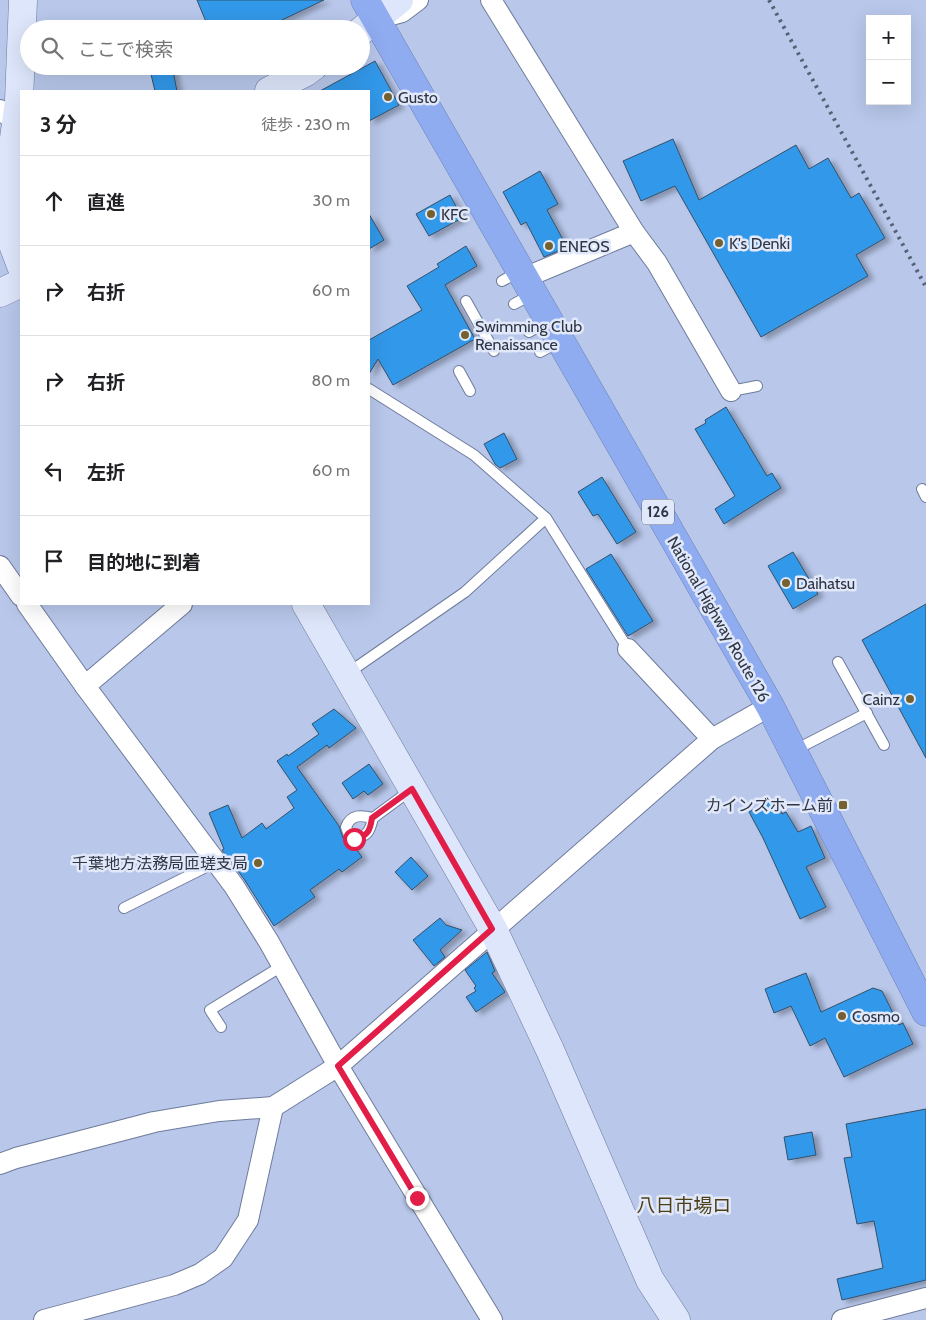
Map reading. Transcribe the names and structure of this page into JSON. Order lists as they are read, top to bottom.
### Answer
{
  "streets": {
    "highway": ["126", "National Highway Route 126"]
  },
  "districts": ["八日市場ロ"],
  "places": {
    "other": [
      "Gusto",
      "KFC",
      "K's Denki",
      "ENEOS",
      "Swimming Club Renaissance",
      "Daihatsu",
      "Cainz",
      "千葉地方法務局匝瑳支局",
      "Cosmo"
    ],
    "transit": ["カインズホーム前"]
  },
  "page": {
    "map_buttons": ["+", "−"],
    "search": "ここで検索",
    "heading": ["3 分", "徒歩 · 230 m"],
    "list": [
      ["直進", "30 m"],
      ["右折", "60 m"],
      ["右折", "80 m"],
      ["左折", "60 m"],
      "目的地に到着"
    ]
  }
}
